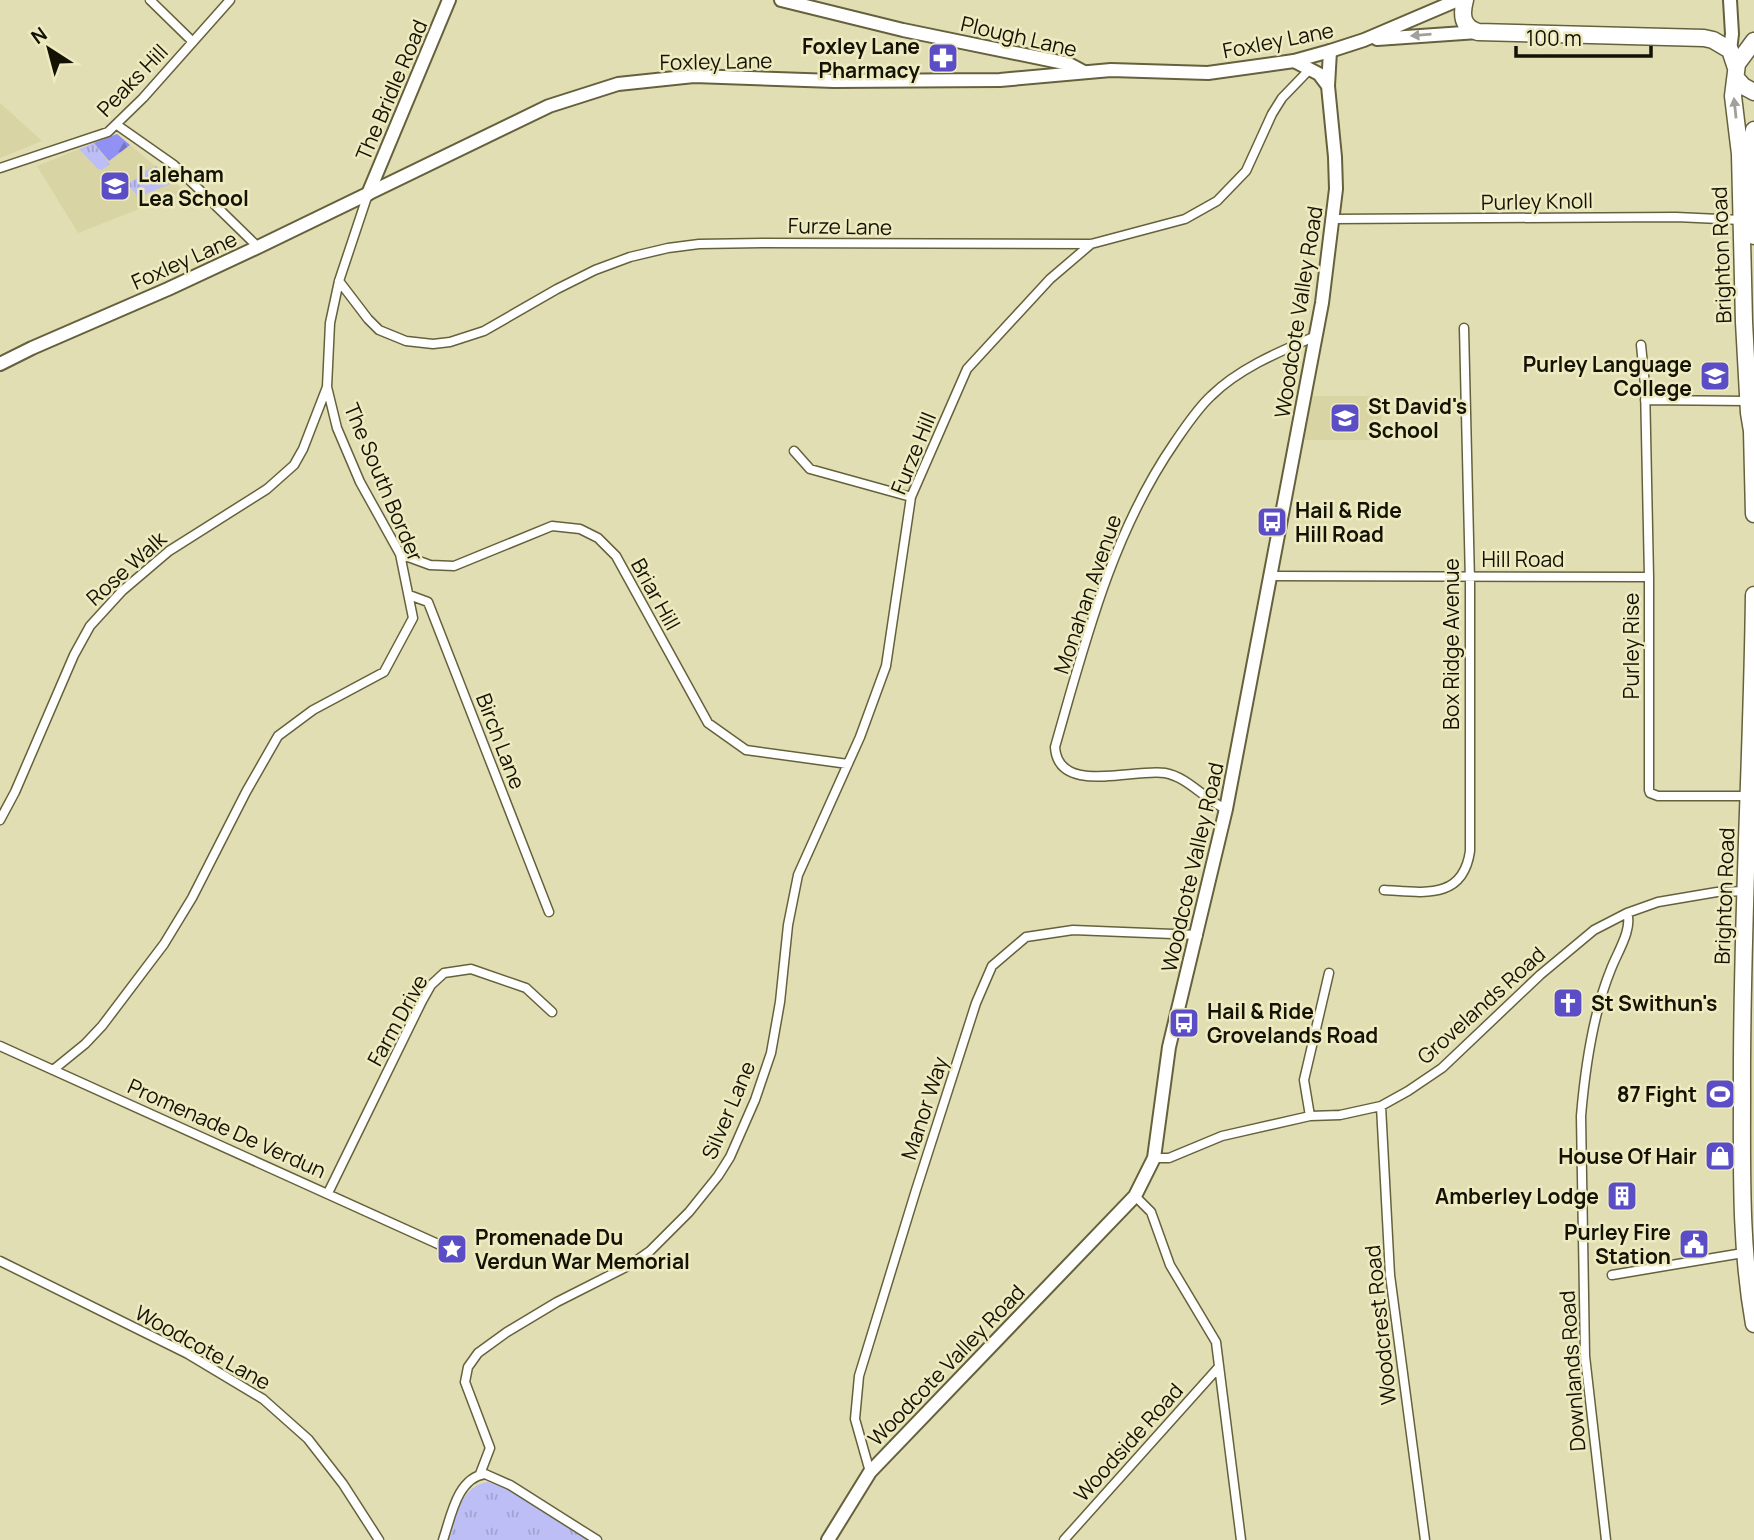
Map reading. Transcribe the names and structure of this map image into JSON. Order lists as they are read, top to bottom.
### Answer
{
  "streets": {
    "highway": ["Brighton Road"],
    "main road": [
      "Plough Lane",
      "Foxley Lane",
      "The Bridle Road",
      "Woodcote Valley Road"
    ],
    "street": [
      "Peaks Hill",
      "Purley Knoll",
      "Furze Lane",
      "Furze Hill",
      "The South Border",
      "Hill Road",
      "Rose Walk",
      "Briar Hill",
      "Monahan Avenue",
      "Box Ridge Avenue",
      "Purley Rise",
      "Birch Lane",
      "Grovelands Road",
      "Farm Drive",
      "Manor Way",
      "Silver Lane",
      "Promenade De Verdun",
      "Woodcrest Road",
      "Woodcote Lane",
      "Downlands Road",
      "Woodside Road"
    ]
  },
  "crossings": [
    ["Plough Lane", "Foxley Lane"],
    ["Foxley Lane", "The Bridle Road"],
    ["Foxley Lane", "Woodcote Valley Road"],
    ["Foxley Lane", "The South Border"],
    ["The Bridle Road", "The South Border"],
    ["Purley Knoll", "Brighton Road"],
    ["Purley Knoll", "Woodcote Valley Road"],
    ["Furze Lane", "Furze Hill"],
    ["Furze Lane", "The South Border"],
    ["Brighton Road", "Purley Rise"],
    ["Brighton Road", "Grovelands Road"],
    ["Woodcote Valley Road", "Hill Road"],
    ["Woodcote Valley Road", "Monahan Avenue"],
    ["Woodcote Valley Road", "Grovelands Road"],
    ["Woodcote Valley Road", "Manor Way"],
    ["Furze Hill", "Briar Hill"],
    ["Furze Hill", "Silver Lane"],
    ["The South Border", "Rose Walk"],
    ["The South Border", "Briar Hill"],
    ["The South Border", "Birch Lane"],
    ["The South Border", "Promenade De Verdun"],
    ["Hill Road", "Box Ridge Avenue"],
    ["Hill Road", "Purley Rise"],
    ["Briar Hill", "Silver Lane"],
    ["Grovelands Road", "Woodcrest Road"],
    ["Grovelands Road", "Downlands Road"],
    ["Farm Drive", "Promenade De Verdun"]
  ],
  "places": {
    "pharmacy": ["Foxley Lane Pharmacy"],
    "school or university": ["Laleham Lea School", "Purley Language College", "St David's School"],
    "bus stop": ["Hail & Ride Hill Road", "Hail & Ride Grovelands Road"],
    "church": ["St Swithun's"],
    "sports": ["87 Fight"],
    "shop": ["House Of Hair"],
    "building": ["Amberley Lodge"],
    "public building": ["Purley Fire Station"],
    "place": ["Promenade Du Verdun War Memorial"]
  },
  "scale_bar": "100 m",
  "north": "top left"
}
